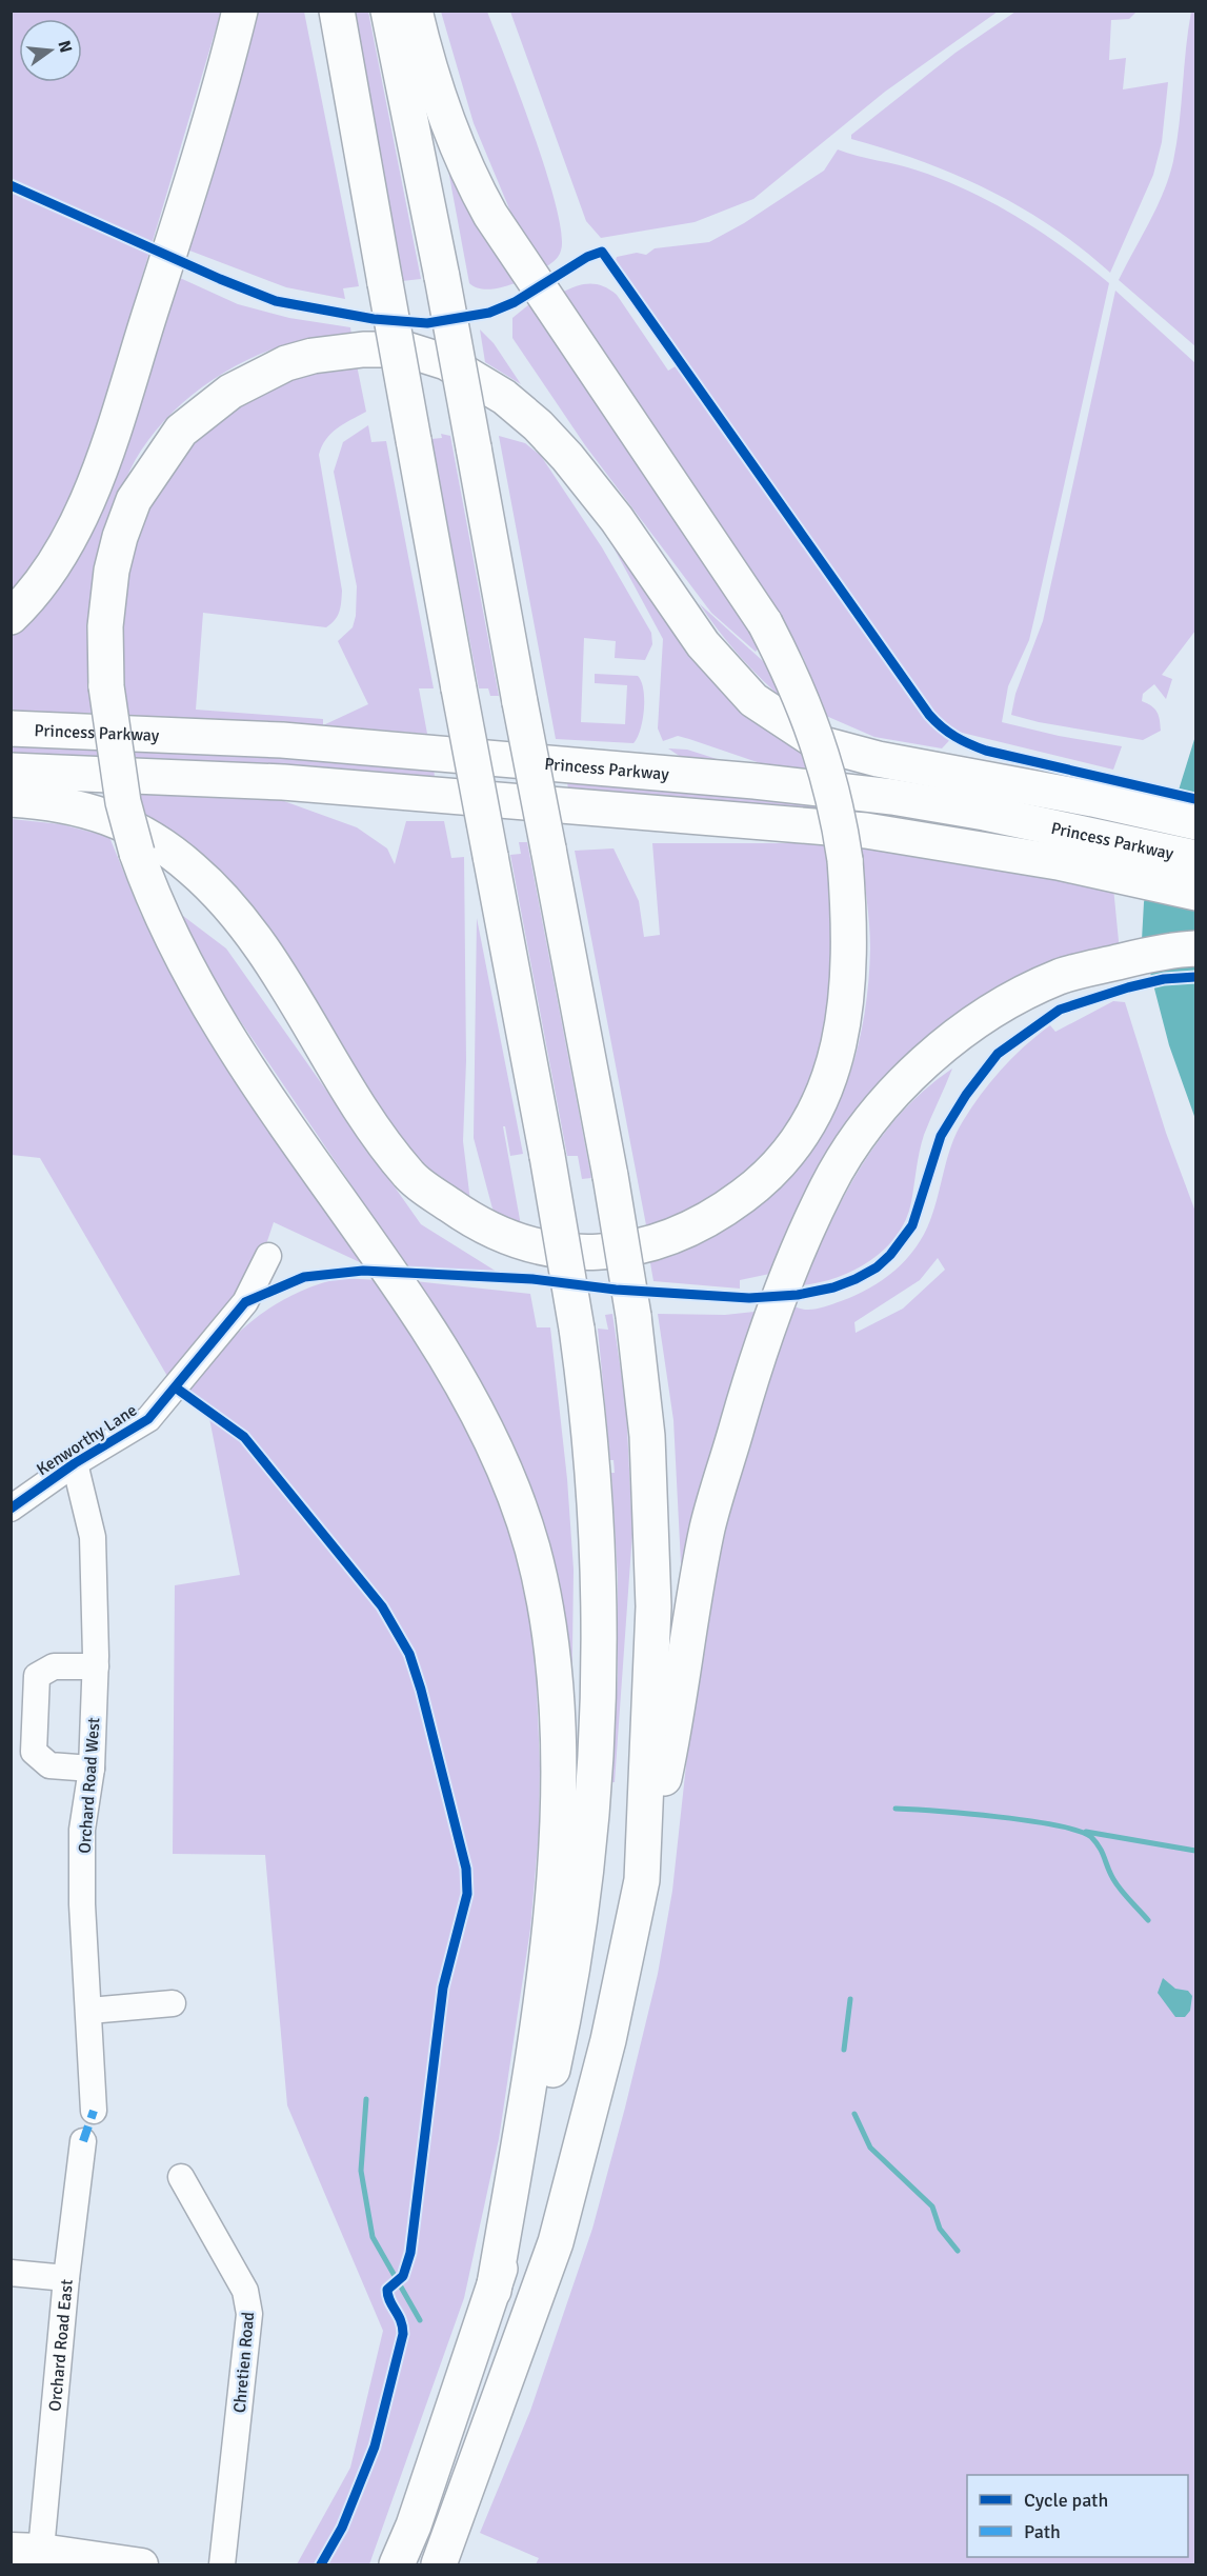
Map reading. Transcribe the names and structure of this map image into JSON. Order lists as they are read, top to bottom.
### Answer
{
  "streets": {
    "highway": ["Princess Parkway"],
    "street": [
      "Kenworthy Lane",
      "Orchard Road West",
      "Orchard Road East",
      "Chretien Road"
    ]
  },
  "crossings": [
    ["Kenworthy Lane", "Orchard Road West"]
  ],
  "legend": ["Cycle path", "Path"],
  "north": "right"
}
